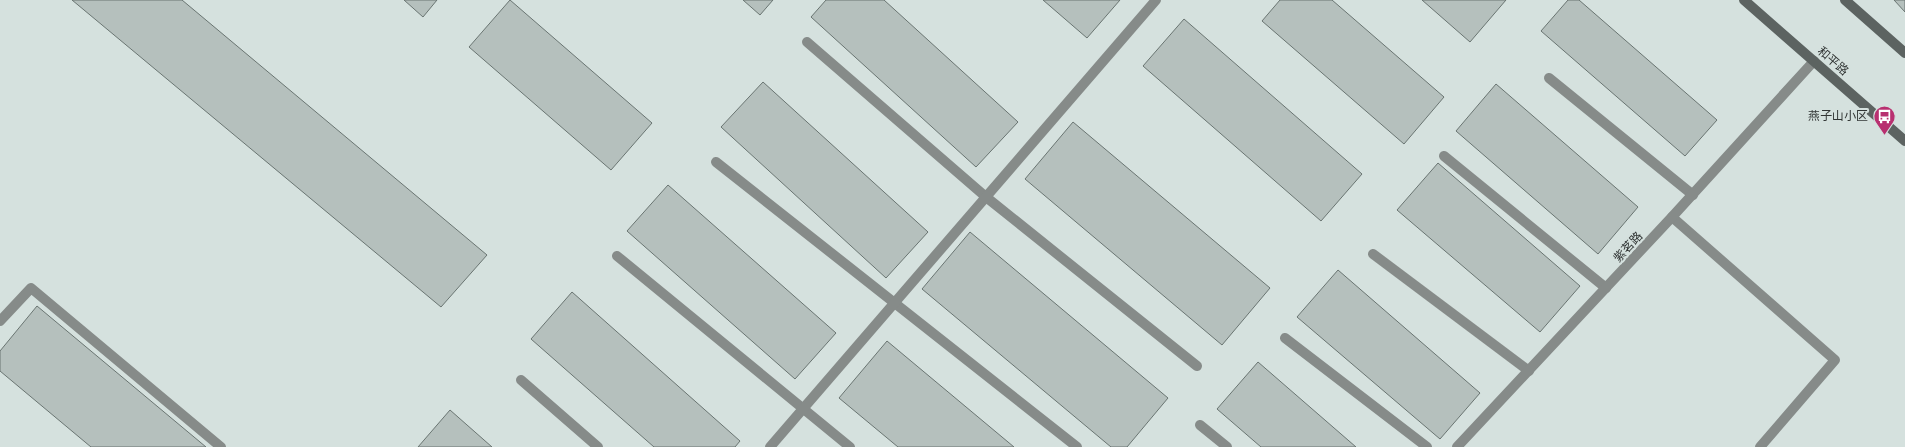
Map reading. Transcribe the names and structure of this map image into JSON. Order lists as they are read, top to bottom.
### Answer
{
  "streets": {
    "main road": ["和平路"],
    "street": ["紫茗路"]
  },
  "crossings": [
    ["和平路", "紫茗路"]
  ],
  "places": {
    "bus stop": ["燕子山小区"]
  }
}
